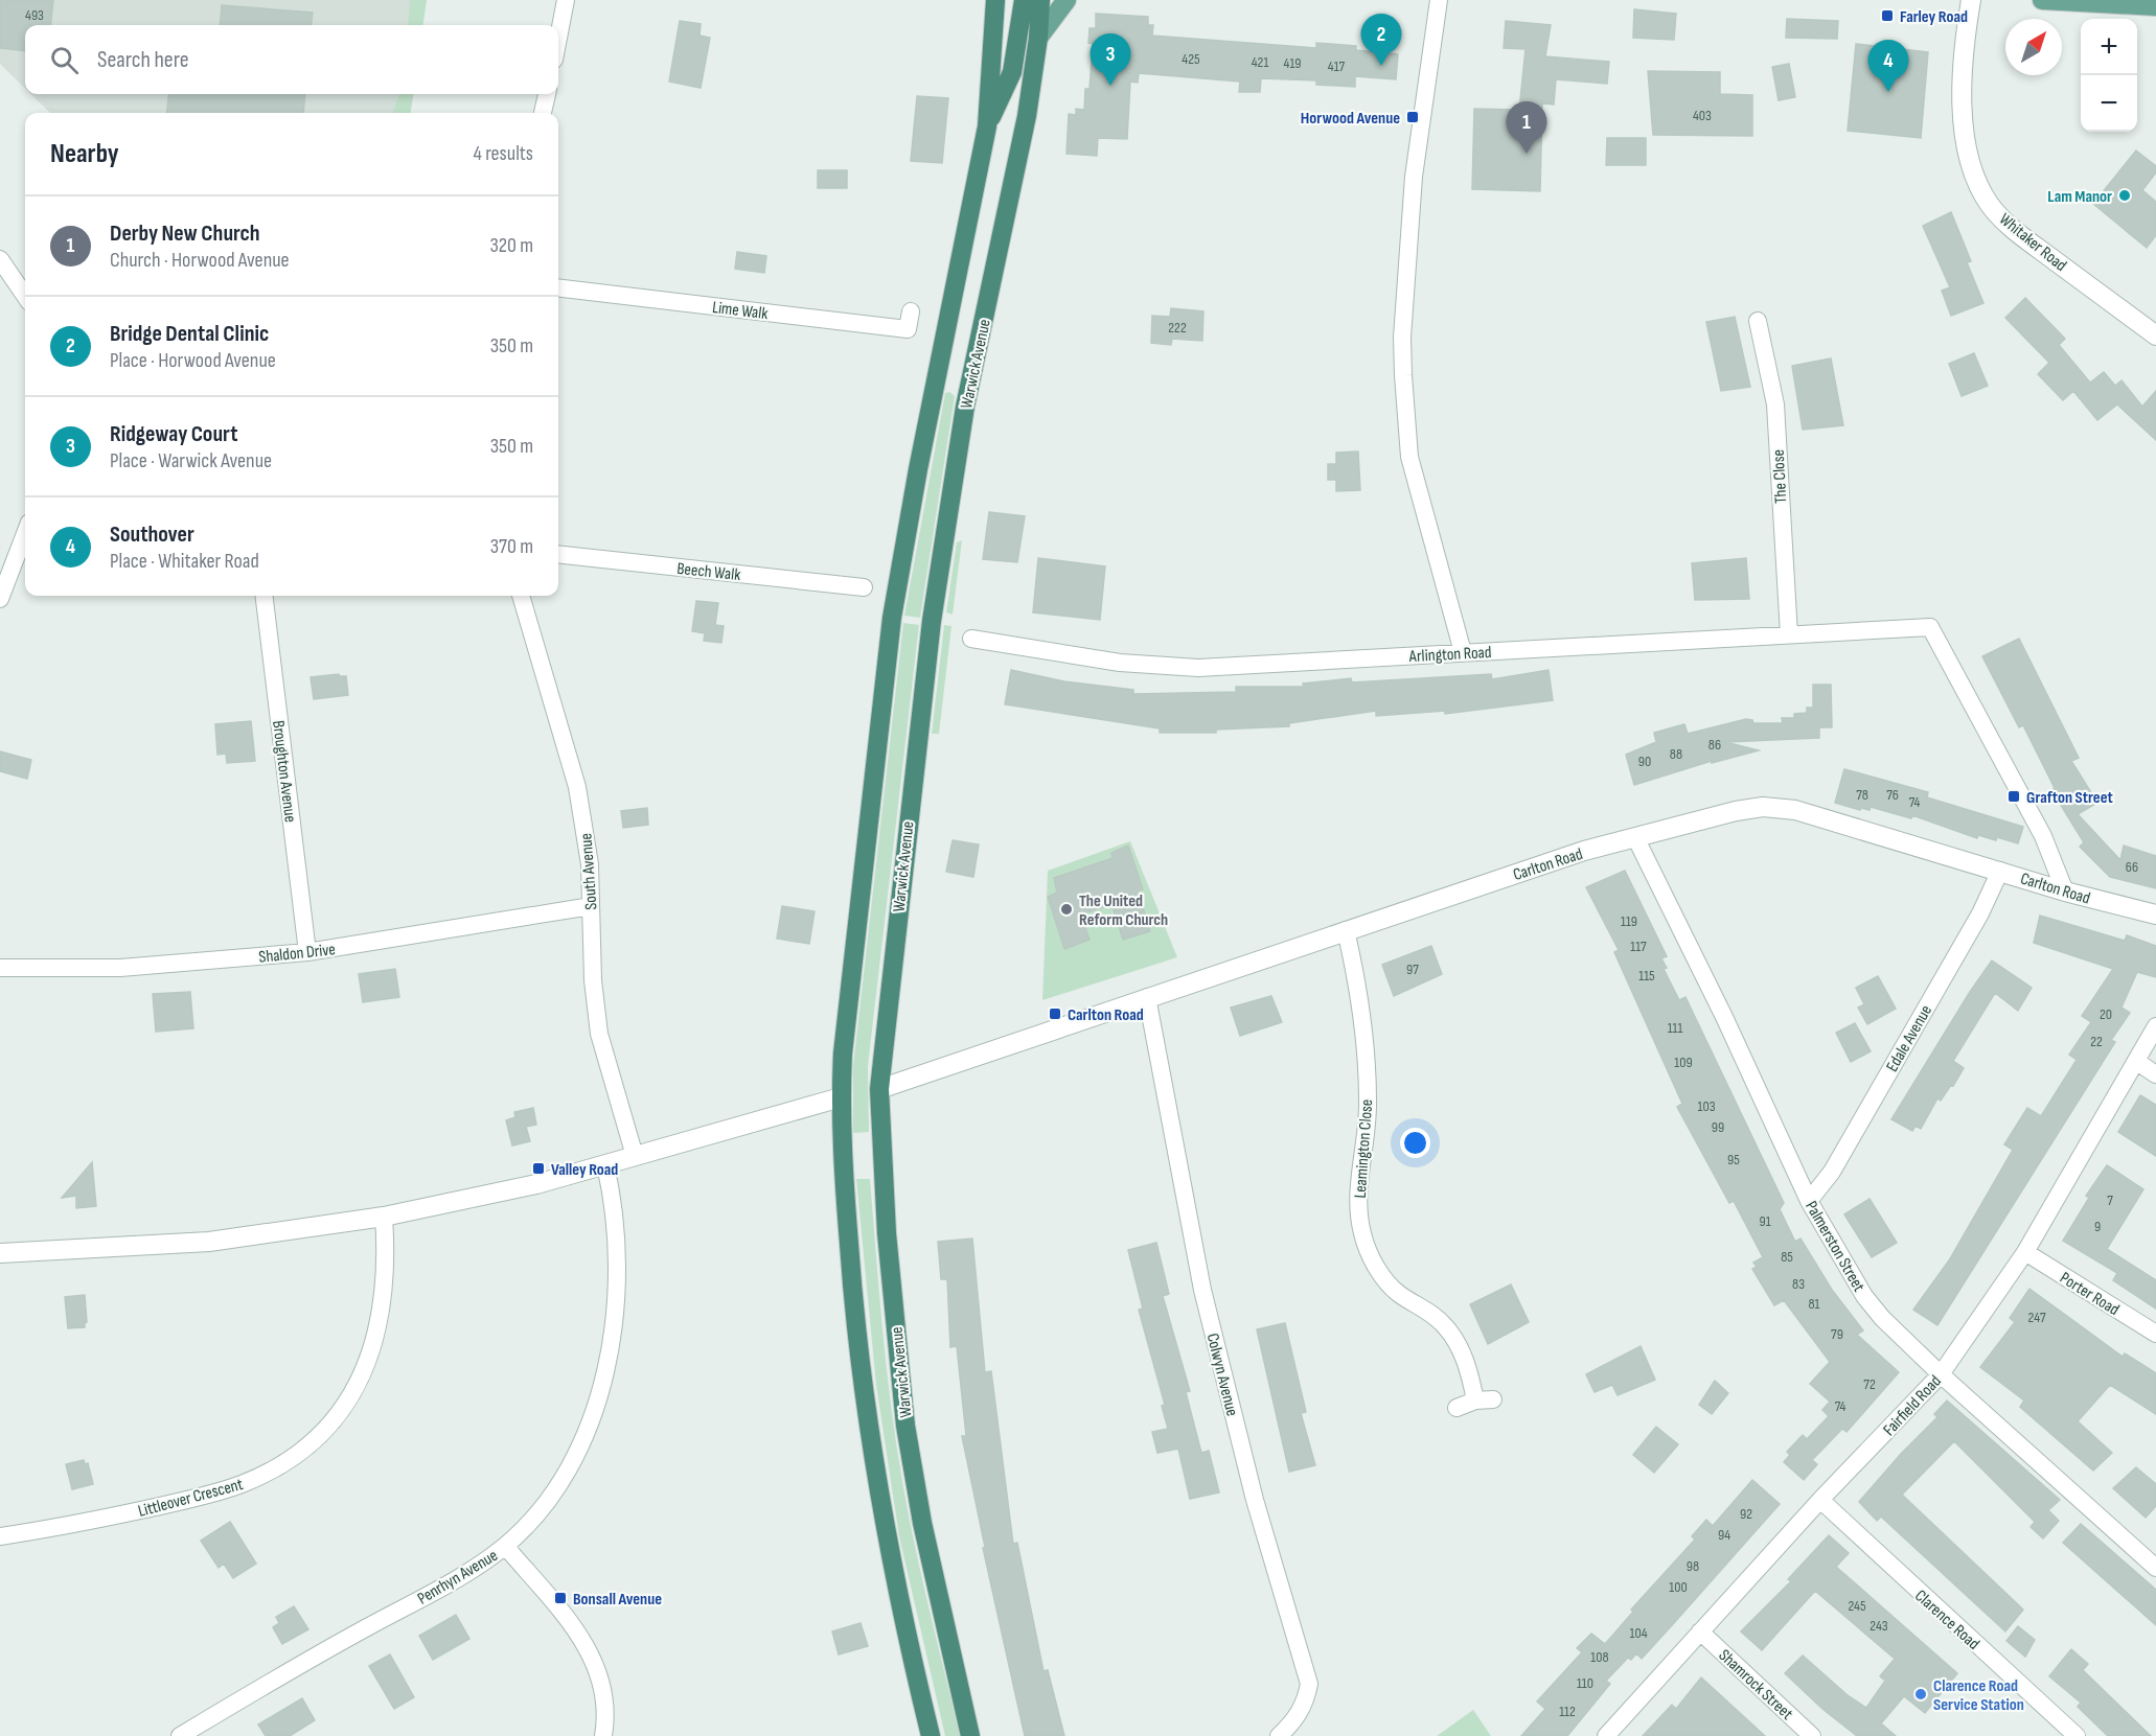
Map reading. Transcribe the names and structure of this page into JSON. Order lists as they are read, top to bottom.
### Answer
{
  "streets": {
    "highway": ["Warwick Avenue"],
    "street": [
      "Whitaker Road",
      "Lime Walk",
      "The Close",
      "Beech Walk",
      "Arlington Road",
      "Broughton Avenue",
      "Carlton Road",
      "South Avenue",
      "Shaldon Drive",
      "Edale Avenue",
      "Leamington Close",
      "Palmerston Street",
      "Porter Road",
      "Colwyn Avenue",
      "Fairfield Road",
      "Littleover Crescent",
      "Penrhyn Avenue",
      "Clarence Road",
      "Shamrock Street"
    ]
  },
  "crossings": [
    ["Warwick Avenue", "Carlton Road"],
    ["The Close", "Arlington Road"],
    ["Arlington Road", "Carlton Road"],
    ["Broughton Avenue", "Shaldon Drive"],
    ["Carlton Road", "Edale Avenue"],
    ["Carlton Road", "Leamington Close"],
    ["Carlton Road", "Palmerston Street"],
    ["Carlton Road", "Colwyn Avenue"],
    ["South Avenue", "Shaldon Drive"],
    ["Edale Avenue", "Palmerston Street"],
    ["Palmerston Street", "Fairfield Road"],
    ["Porter Road", "Fairfield Road"],
    ["Fairfield Road", "Clarence Road"],
    ["Fairfield Road", "Shamrock Street"]
  ],
  "places": {
    "transit": [
      "Farley Road",
      "Horwood Avenue",
      "Grafton Street",
      "Carlton Road",
      "Valley Road",
      "Bonsall Avenue"
    ],
    "other": ["Lam Manor", "The United Reform Church", "Clarence Road Service Station"]
  },
  "house_numbers": [
    "493",
    "425",
    "421",
    "419",
    "417",
    "403",
    "222",
    "86",
    "88",
    "90",
    "78",
    "76",
    "74",
    "66",
    "119",
    "117",
    "97",
    "115",
    "20",
    "111",
    "22",
    "109",
    "103",
    "99",
    "95",
    "7",
    "91",
    "9",
    "85",
    "83",
    "81",
    "247",
    "79",
    "72",
    "74",
    "92",
    "94",
    "98",
    "100",
    "245",
    "243",
    "104",
    "108",
    "110",
    "112"
  ],
  "north": "top right",
  "page": {
    "pins": [
      "2",
      "3",
      "4",
      "1"
    ],
    "map_buttons": ["+", "−"],
    "search": "Search here",
    "heading": ["Nearby", "4 results"],
    "list": [
      {
        "mark": "1",
        "name": "Derby New Church",
        "note": "Church · Horwood Avenue",
        "value": "320 m"
      },
      {
        "mark": "2",
        "name": "Bridge Dental Clinic",
        "note": "Place · Horwood Avenue",
        "value": "350 m"
      },
      {
        "mark": "3",
        "name": "Ridgeway Court",
        "note": "Place · Warwick Avenue",
        "value": "350 m"
      },
      {
        "mark": "4",
        "name": "Southover",
        "note": "Place · Whitaker Road",
        "value": "370 m"
      }
    ]
  }
}
